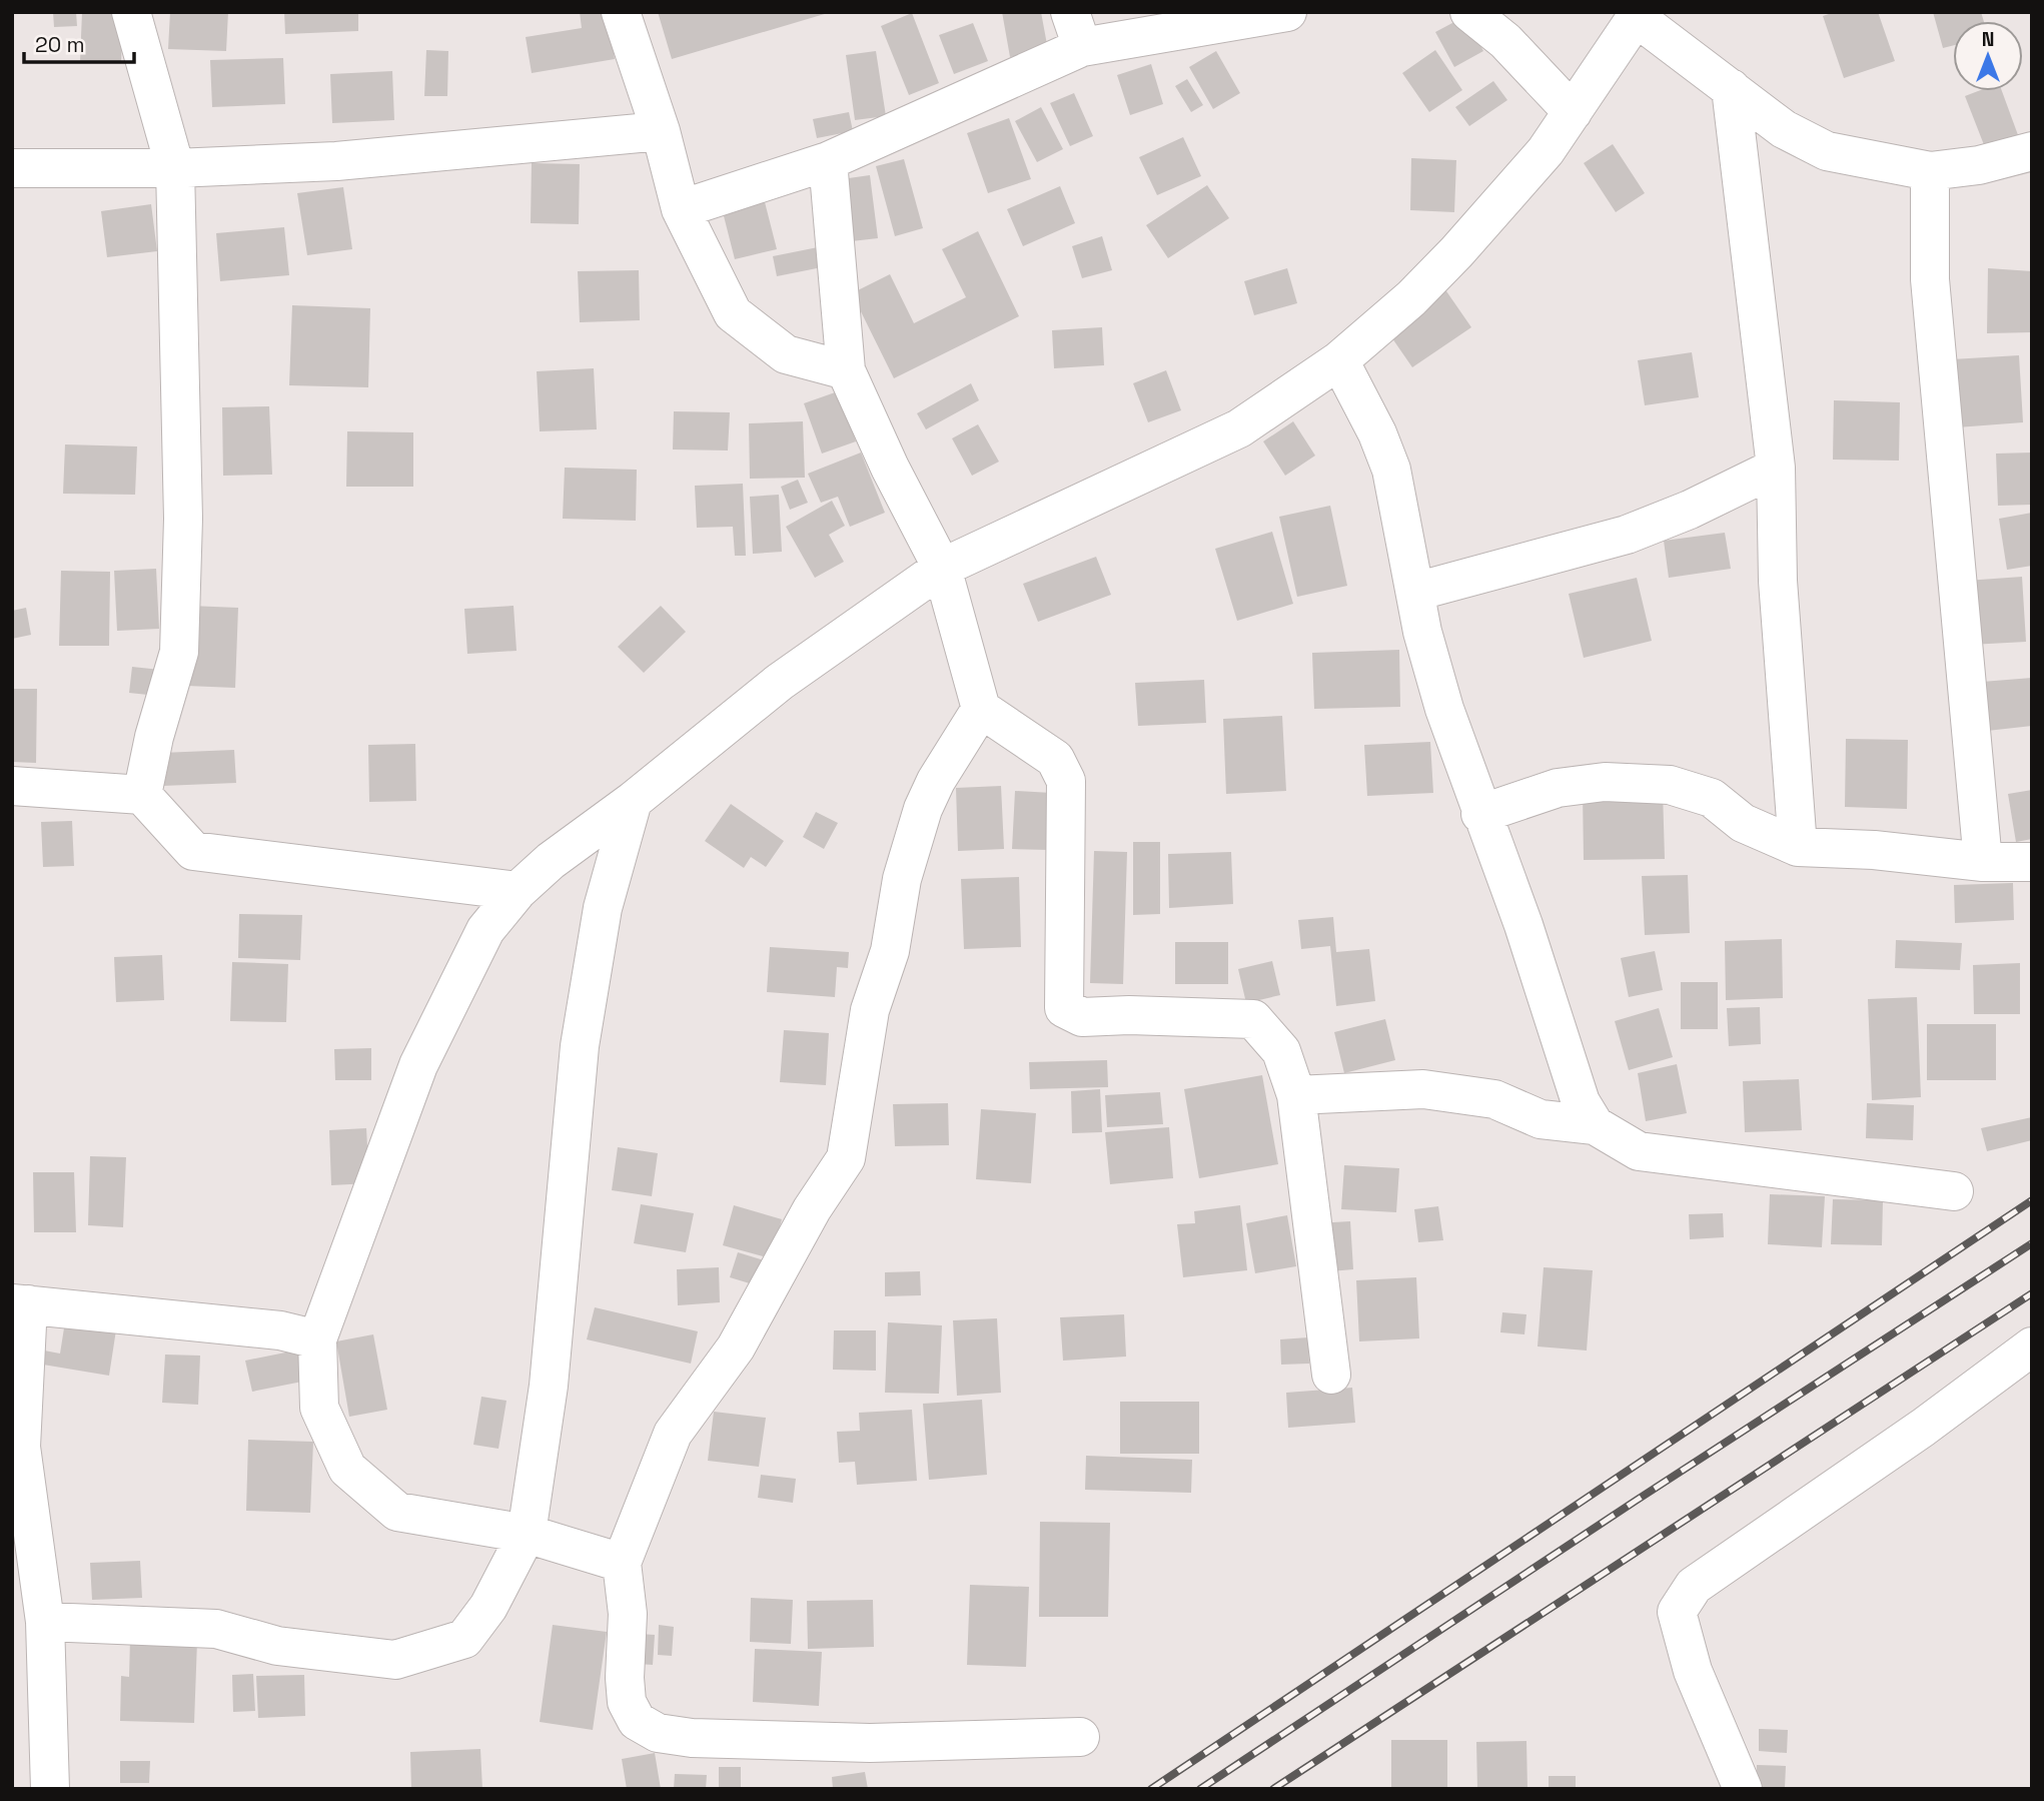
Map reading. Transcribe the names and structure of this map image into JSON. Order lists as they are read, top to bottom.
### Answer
{
  "scale_bar": "20 m",
  "north": "top"
}
